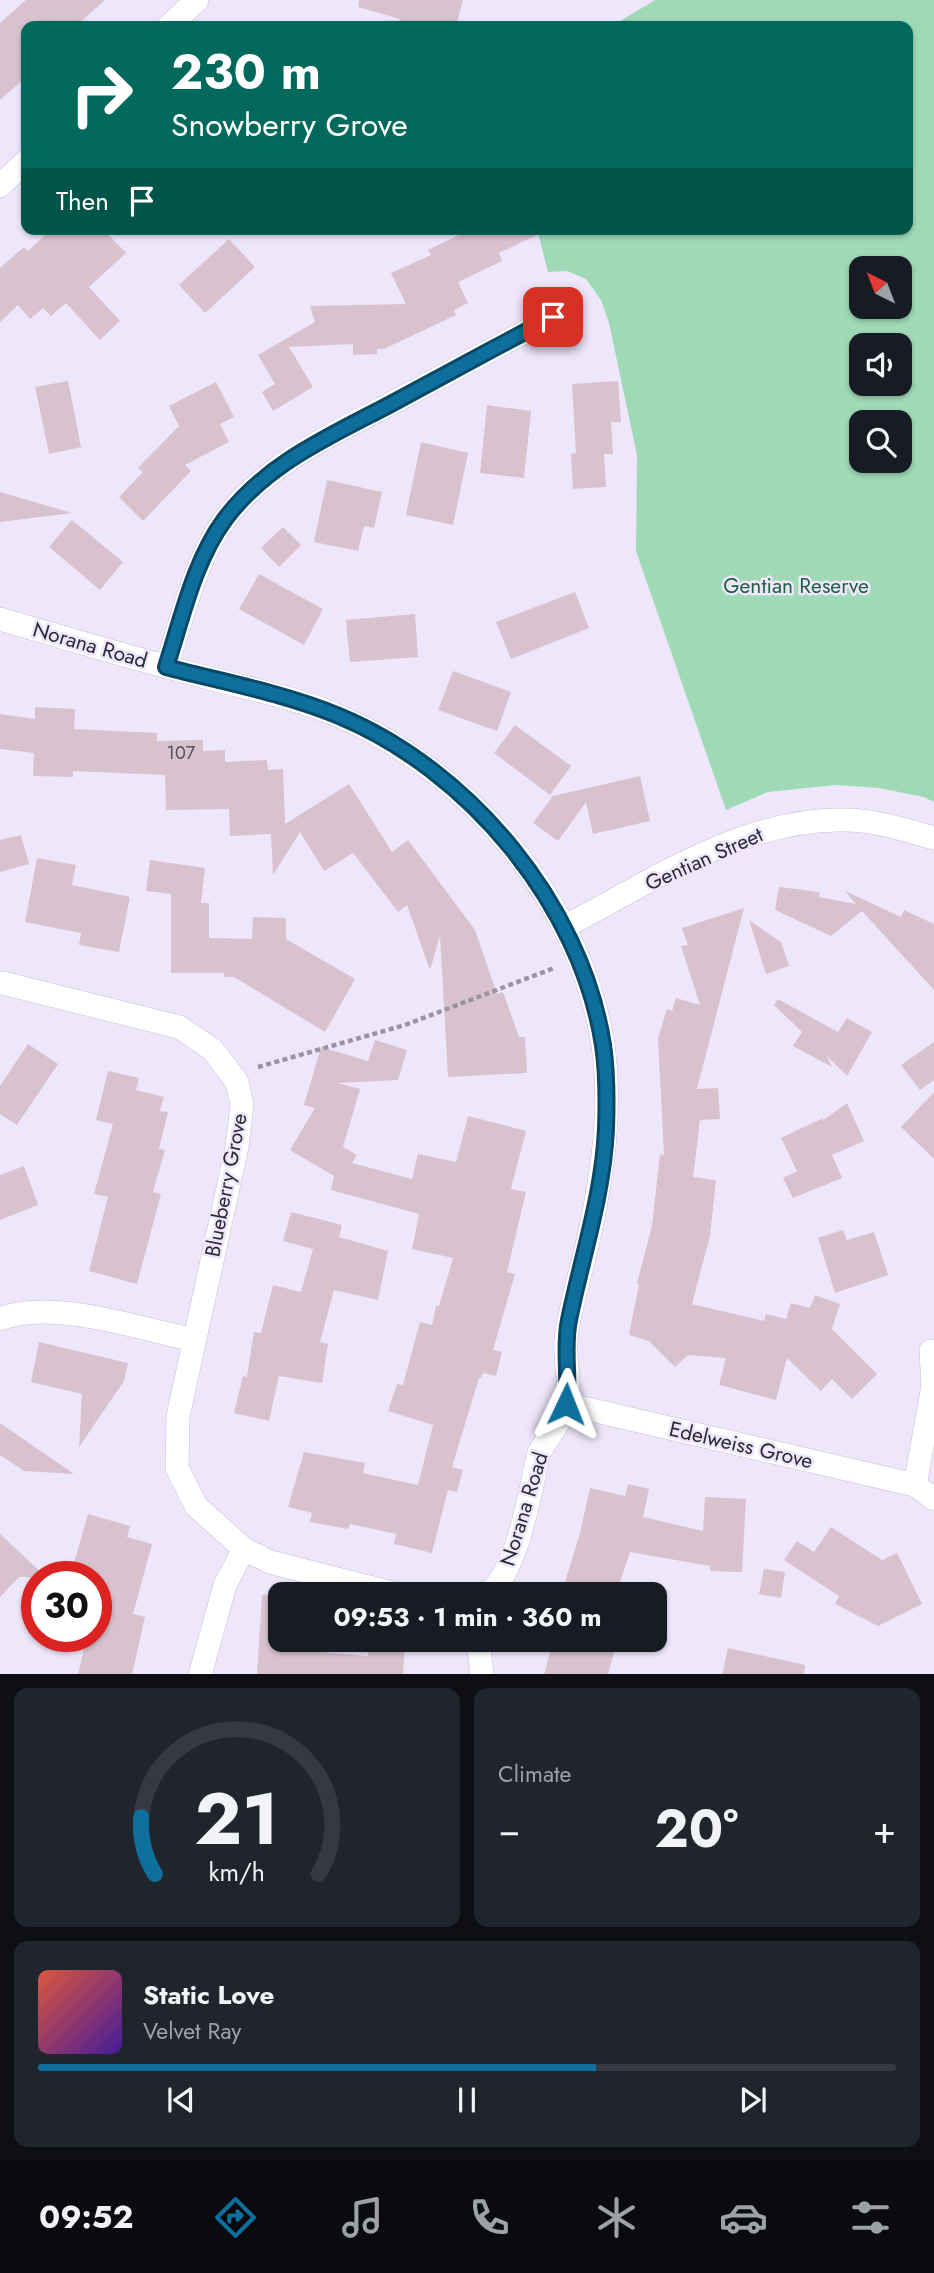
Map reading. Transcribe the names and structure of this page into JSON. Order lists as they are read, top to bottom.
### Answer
{
  "streets": {
    "street": [
      "Norana Road",
      "Gentian Street",
      "Blueberry Grove",
      "Edelweiss Grove"
    ]
  },
  "crossings": [
    ["Norana Road", "Gentian Street"],
    ["Norana Road", "Edelweiss Grove"]
  ],
  "parks": ["Gentian Reserve"],
  "house_numbers": ["107"],
  "north": "top left",
  "page": {
    "turn": ["230 m", "Snowberry Grove"],
    "then": "Then",
    "limit": "30",
    "trip": "09:53 · 1 min · 360 m",
    "tile": "Climate",
    "heat": ["−", "20°", "+"],
    "song": ["Static Love", "Velvet Ray"],
    "tabs": "09:52",
    "gauge": ["21", "km/h"]
  }
}
